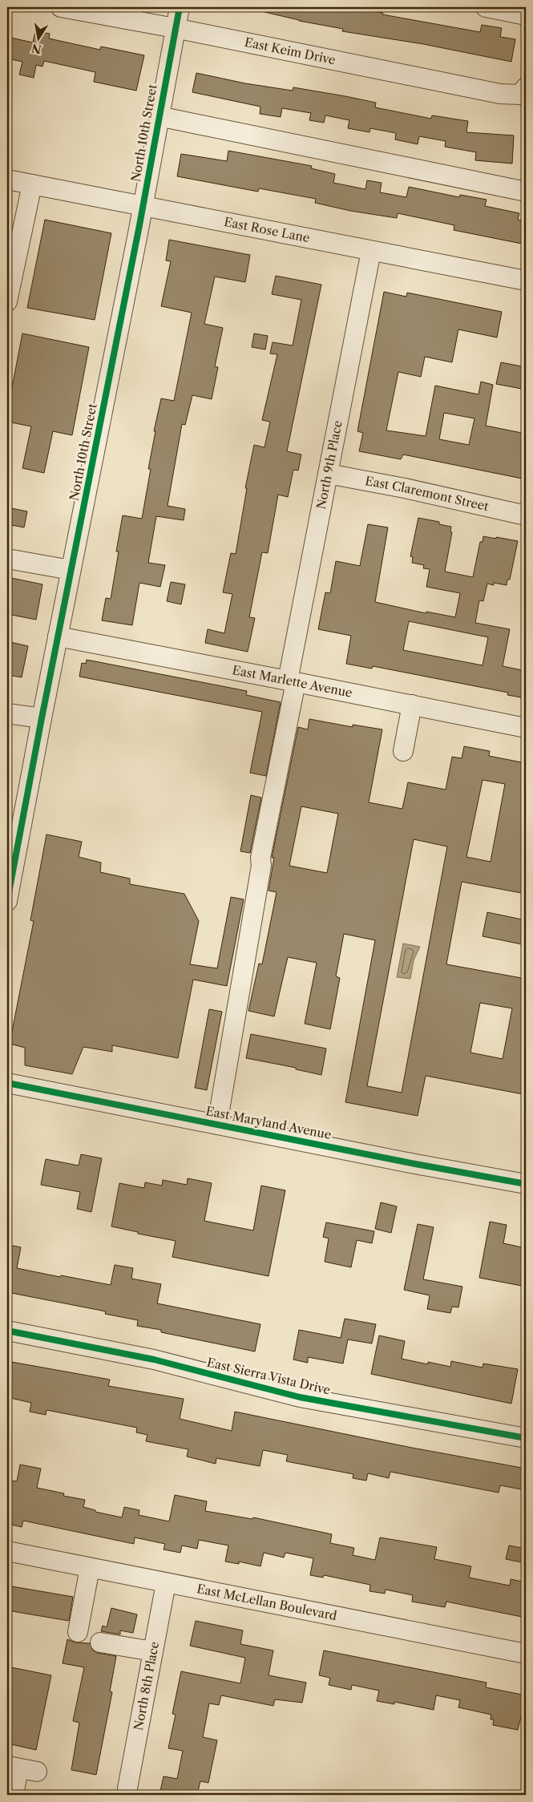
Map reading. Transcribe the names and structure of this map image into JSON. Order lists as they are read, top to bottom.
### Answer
{
  "streets": {
    "street": [
      "East Keim Drive",
      "North 10th Street",
      "East Rose Lane",
      "North 9th Place",
      "East Claremont Street",
      "East Marlette Avenue",
      "East Maryland Avenue",
      "East Sierra Vista Drive",
      "East McLellan Boulevard",
      "North 8th Place"
    ]
  },
  "crossings": [
    ["East Keim Drive", "North 10th Street"],
    ["North 10th Street", "East Rose Lane"],
    ["North 10th Street", "East Marlette Avenue"],
    ["East Rose Lane", "North 9th Place"],
    ["North 9th Place", "East Claremont Street"],
    ["North 9th Place", "East Marlette Avenue"],
    ["North 9th Place", "East Maryland Avenue"],
    ["East McLellan Boulevard", "North 8th Place"]
  ],
  "north": "bottom"
}
